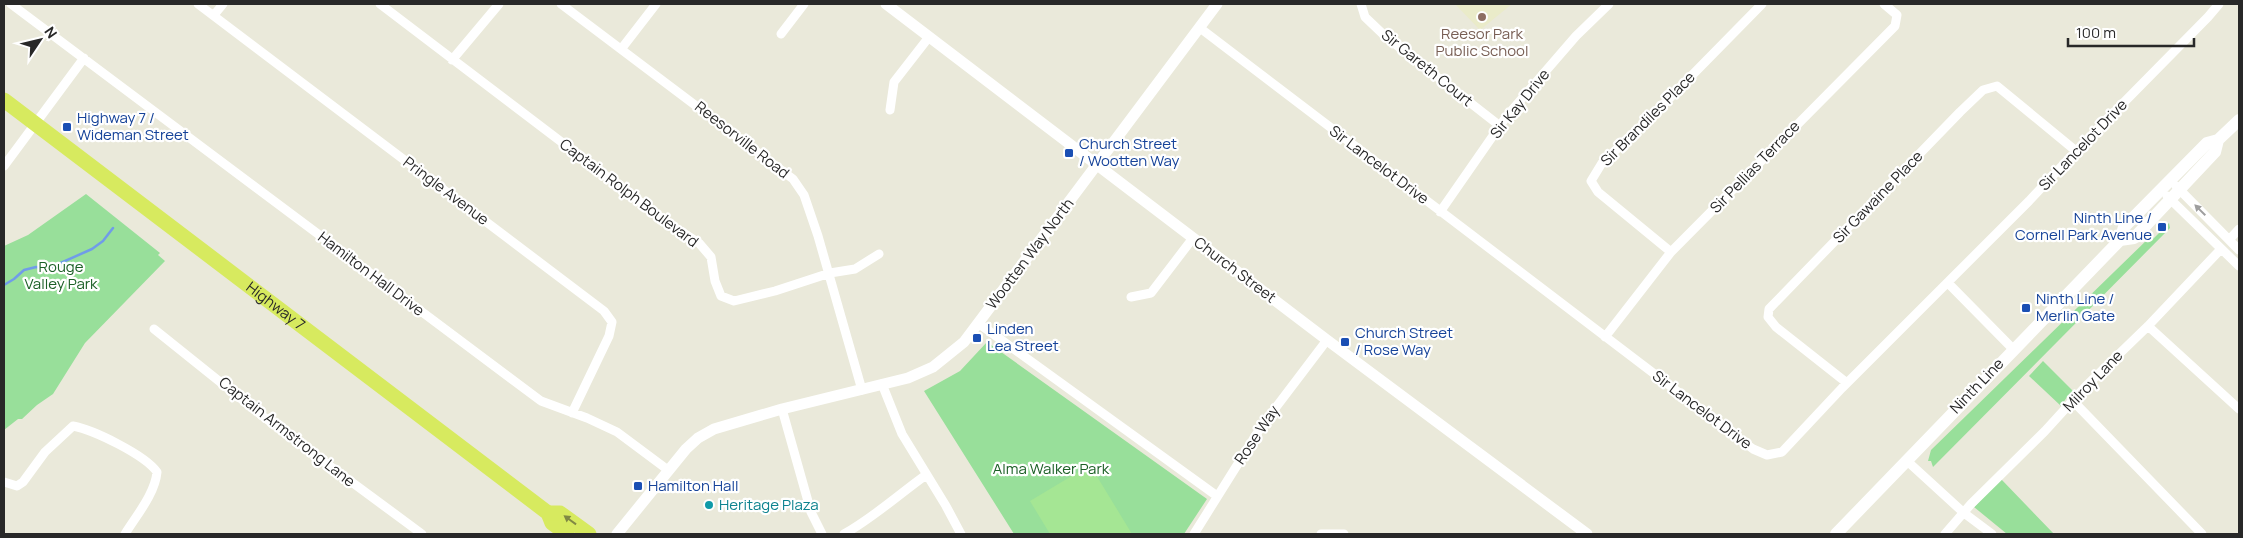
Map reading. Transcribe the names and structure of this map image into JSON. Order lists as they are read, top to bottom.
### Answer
{
  "streets": {
    "main road": ["Highway 7", "Ninth Line"],
    "street": [
      "Sir Gareth Court",
      "Sir Kay Drive",
      "Sir Brandiles Place",
      "Reesorville Road",
      "Sir Lancelot Drive",
      "Sir Pellias Terrace",
      "Pringle Avenue",
      "Captain Rolph Boulevard",
      "Sir Gawaine Place",
      "Wootten Way North",
      "Church Street",
      "Hamilton Hall Drive",
      "Milroy Lane",
      "Captain Armstrong Lane",
      "Rose Way"
    ]
  },
  "crossings": [
    ["Sir Gareth Court", "Sir Kay Drive"],
    ["Sir Kay Drive", "Sir Lancelot Drive"],
    ["Sir Brandiles Place", "Sir Pellias Terrace"],
    ["Reesorville Road", "Captain Rolph Boulevard"],
    ["Reesorville Road", "Wootten Way North"],
    ["Sir Lancelot Drive", "Sir Pellias Terrace"],
    ["Sir Lancelot Drive", "Sir Gawaine Place"],
    ["Sir Lancelot Drive", "Wootten Way North"],
    ["Pringle Avenue", "Hamilton Hall Drive"],
    ["Wootten Way North", "Church Street"],
    ["Wootten Way North", "Hamilton Hall Drive"],
    ["Church Street", "Rose Way"]
  ],
  "parks": ["Rouge Valley Park", "Alma Walker Park"],
  "places": {
    "other": ["Reesor Park Public School", "Heritage Plaza"],
    "transit": [
      "Highway 7 / Wideman Street",
      "Church Street / Wootten Way",
      "Ninth Line / Cornell Park Avenue",
      "Ninth Line / Merlin Gate",
      "Linden Lea Street",
      "Church Street / Rose Way",
      "Hamilton Hall"
    ]
  },
  "scale_bar": "100 m",
  "north": "top right"
}
